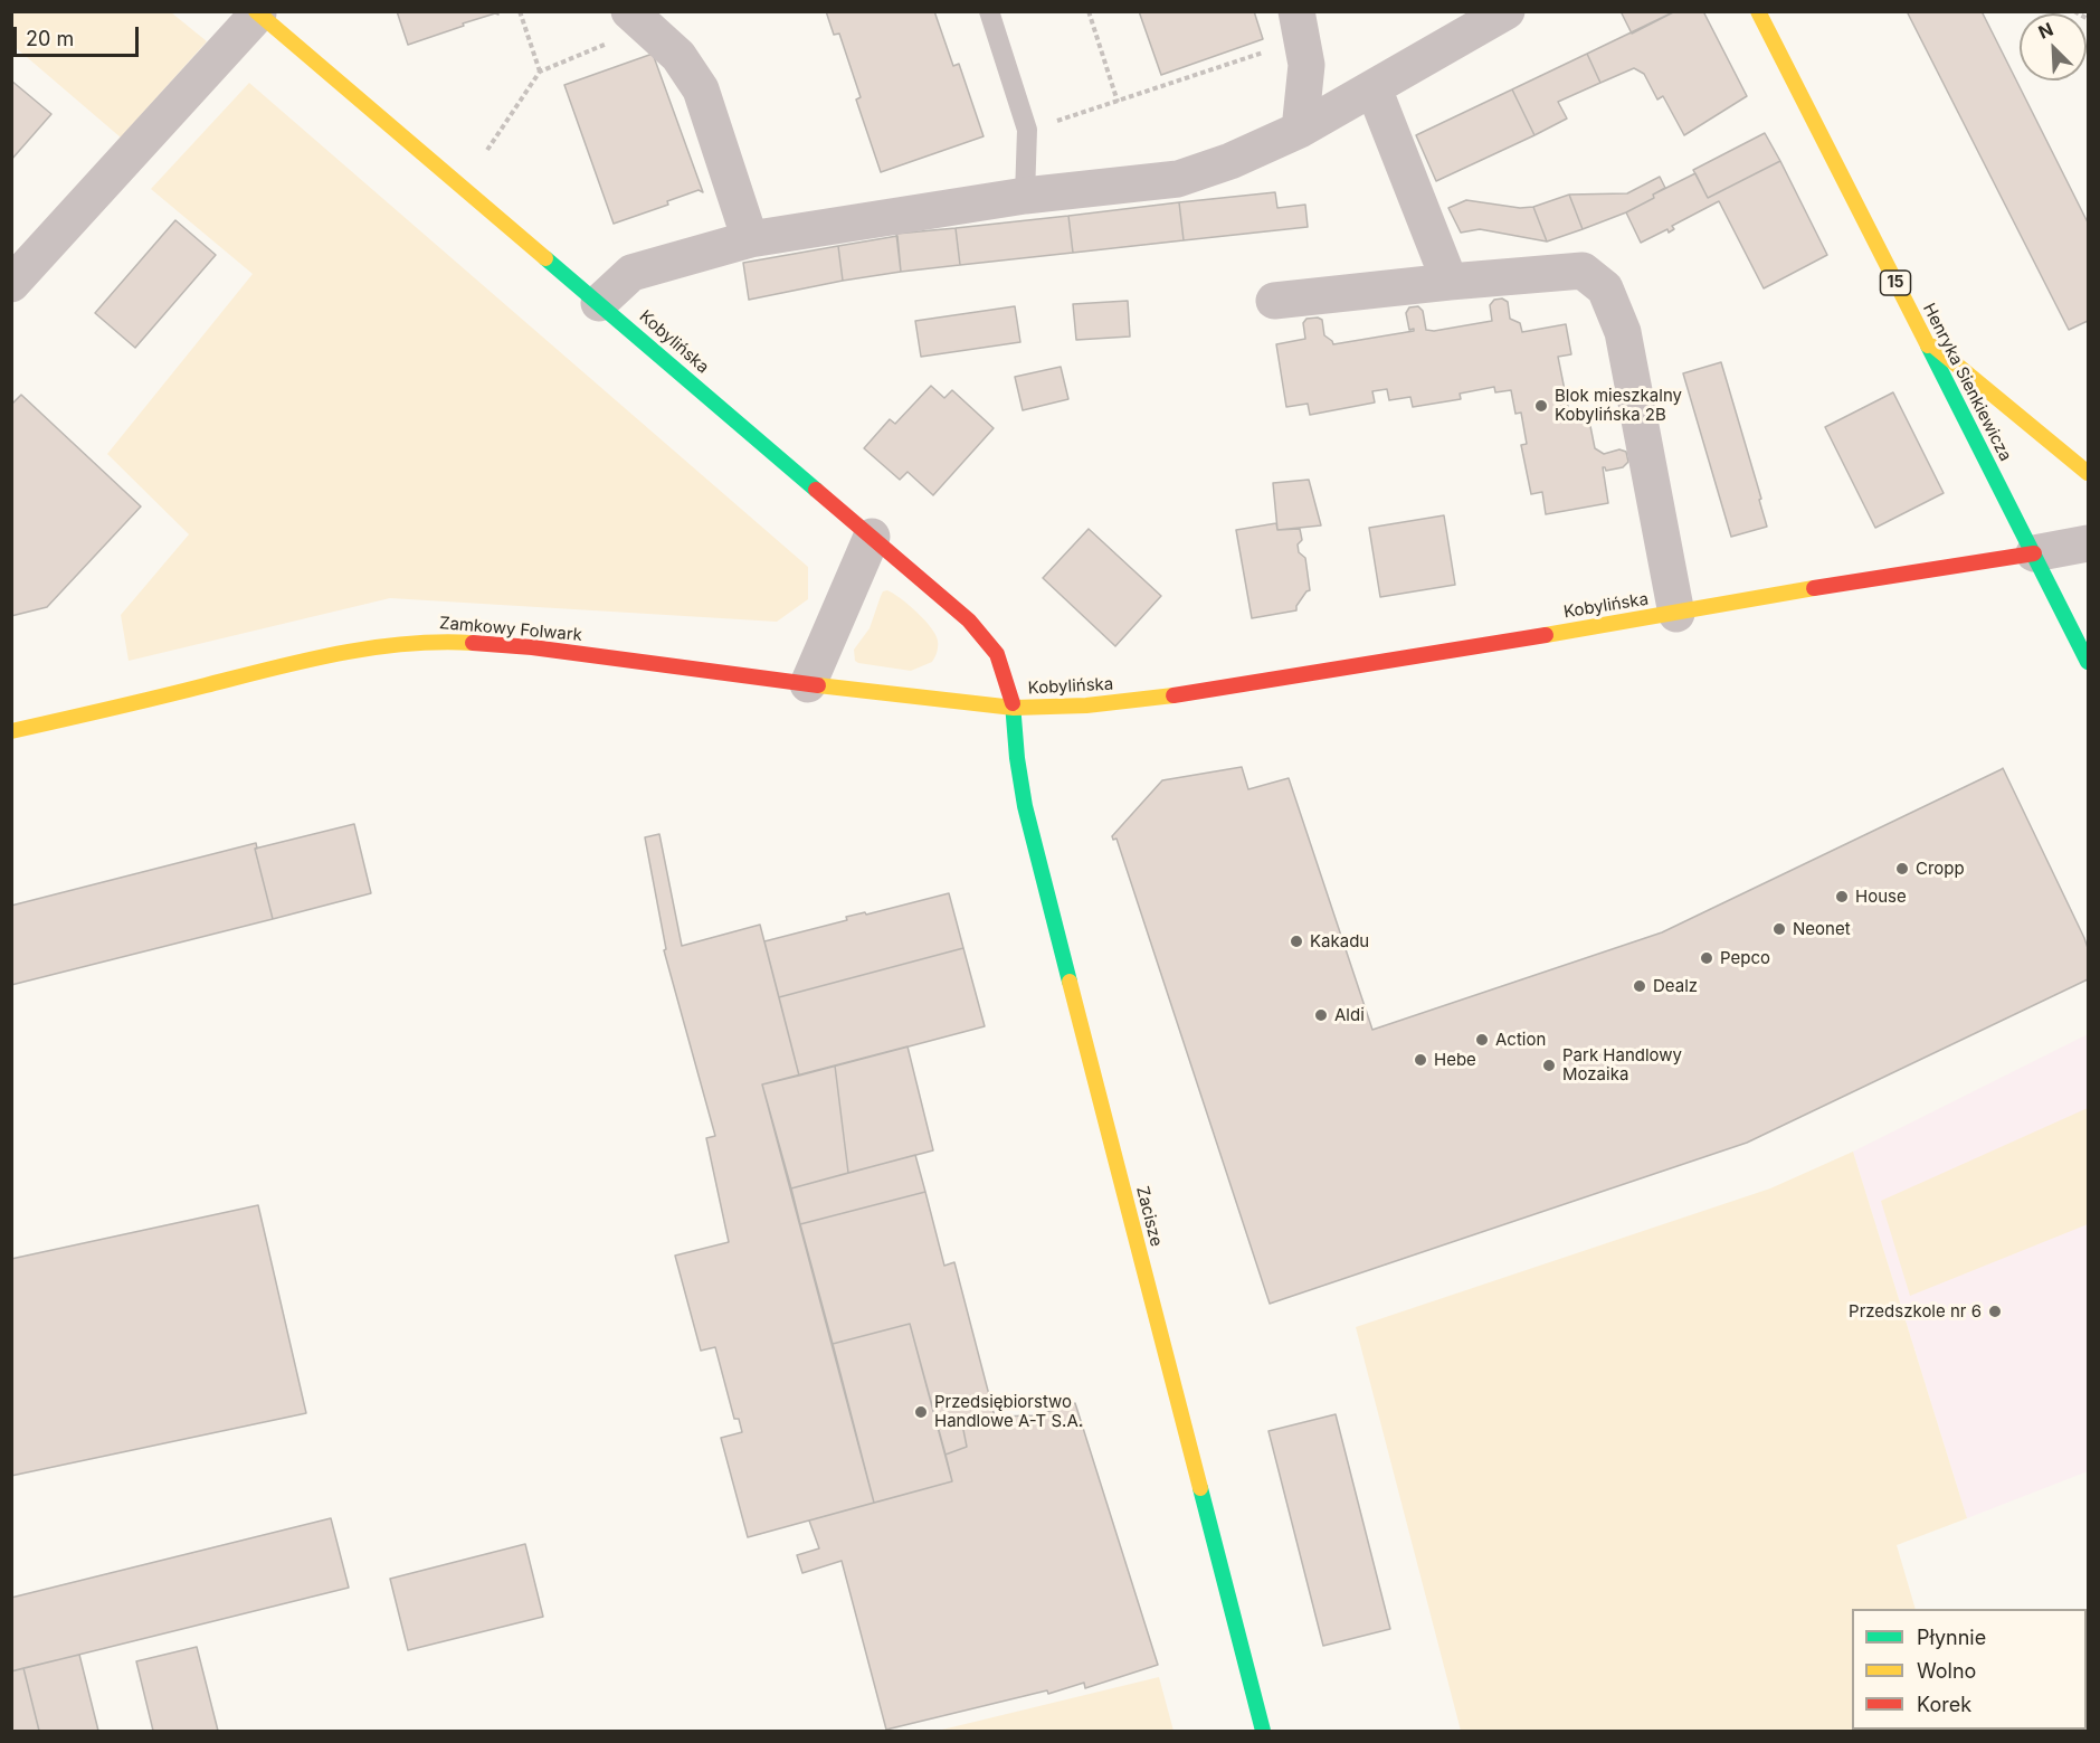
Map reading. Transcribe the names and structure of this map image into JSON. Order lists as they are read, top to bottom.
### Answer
{
  "streets": {
    "street": [
      "15",
      "Kobylińska",
      "Henryka Sienkiewicza",
      "Zamkowy Folwark",
      "Zacisze"
    ]
  },
  "crossings": [
    ["Kobylińska", "Henryka Sienkiewicza"],
    ["Kobylińska", "Zamkowy Folwark"],
    ["Kobylińska", "Zacisze"],
    ["Zamkowy Folwark", "Zacisze"]
  ],
  "places": [
    "Blok mieszkalny Kobylińska 2B",
    "Cropp",
    "House",
    "Neonet",
    "Kakadu",
    "Pepco",
    "Dealz",
    "Aldi",
    "Action",
    "Hebe",
    "Park Handlowy Mozaika",
    "Przedszkole nr 6",
    "Przedsiębiorstwo Handlowe A-T S.A."
  ],
  "legend": ["Płynnie", "Wolno", "Korek"],
  "scale_bar": "20 m",
  "north": "top left"
}
